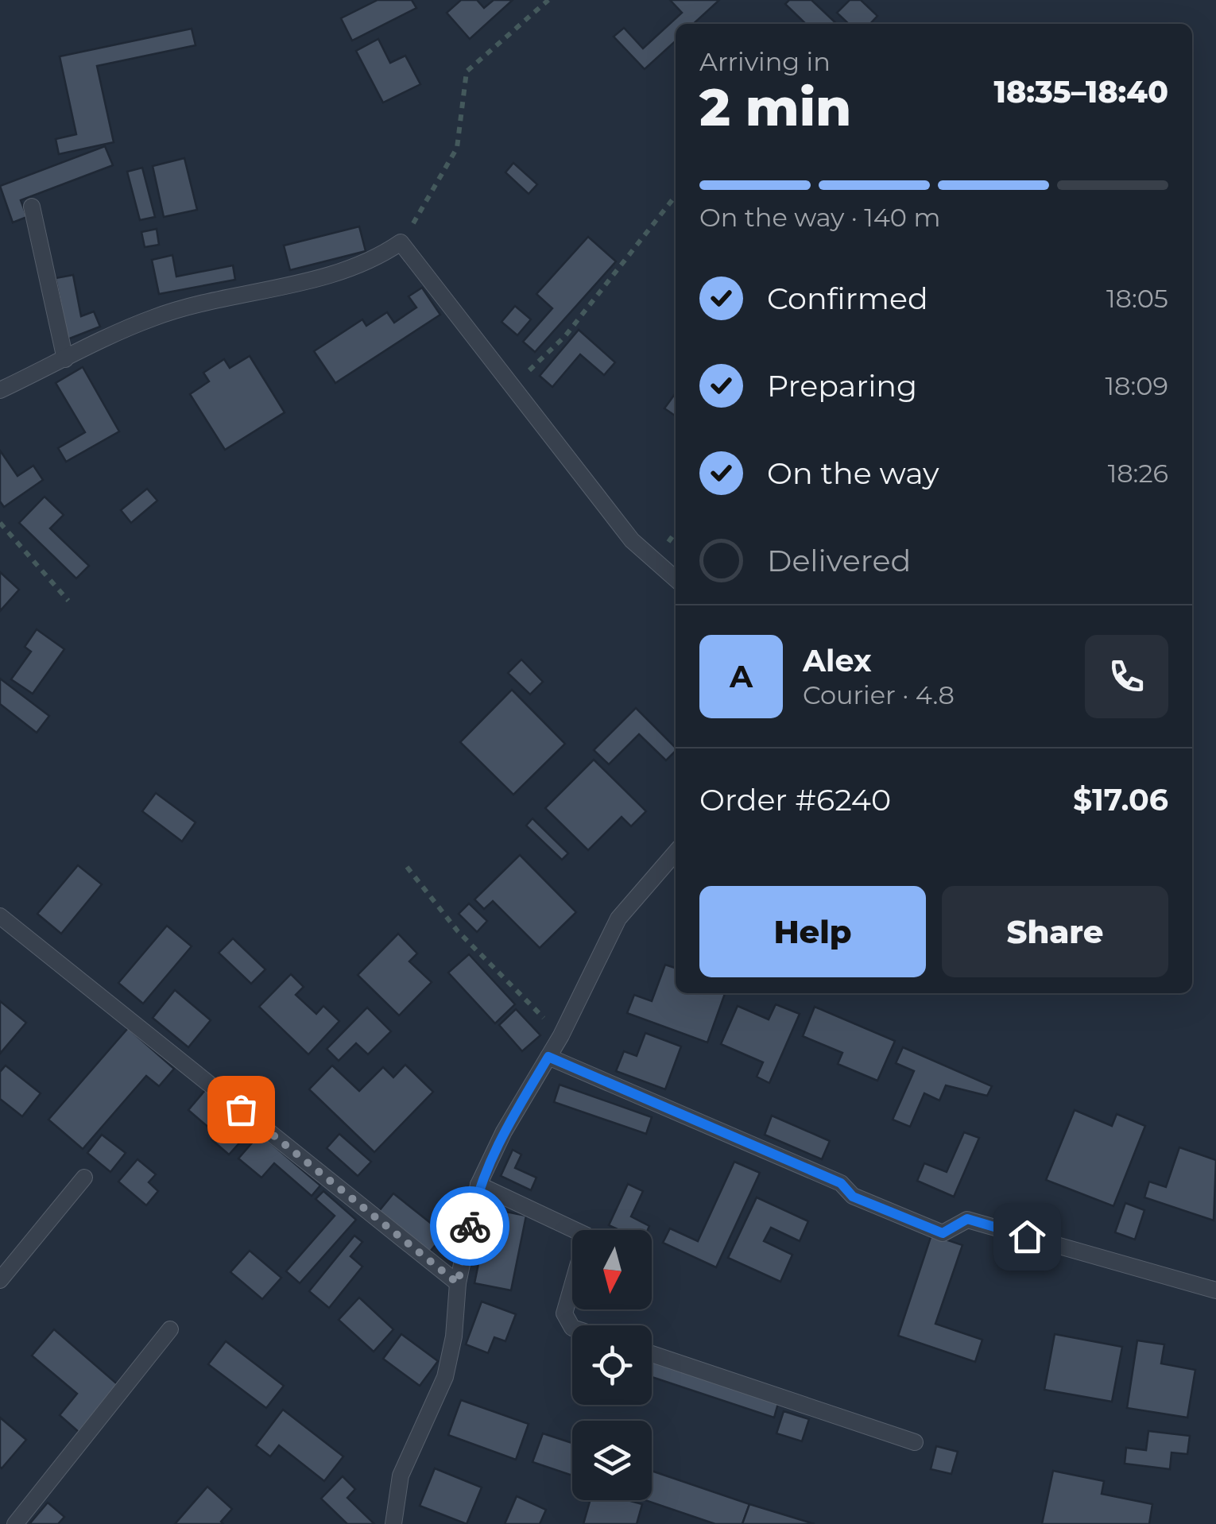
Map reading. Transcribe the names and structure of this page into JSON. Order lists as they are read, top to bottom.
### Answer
{
  "north": "bottom",
  "page": {
    "heading": ["2 min", "Arriving in", "18:35–18:40"],
    "panel": [
      "Alex",
      "Courier · 4.8",
      "Order #6240",
      "$17.06"
    ],
    "bar": "On the way · 140 m",
    "list": [
      ["Confirmed", "18:05"],
      ["Preparing", "18:09"],
      ["On the way", "18:26"],
      "Delivered"
    ],
    "round": "A",
    "buttons": ["Help", "Share"]
  }
}
